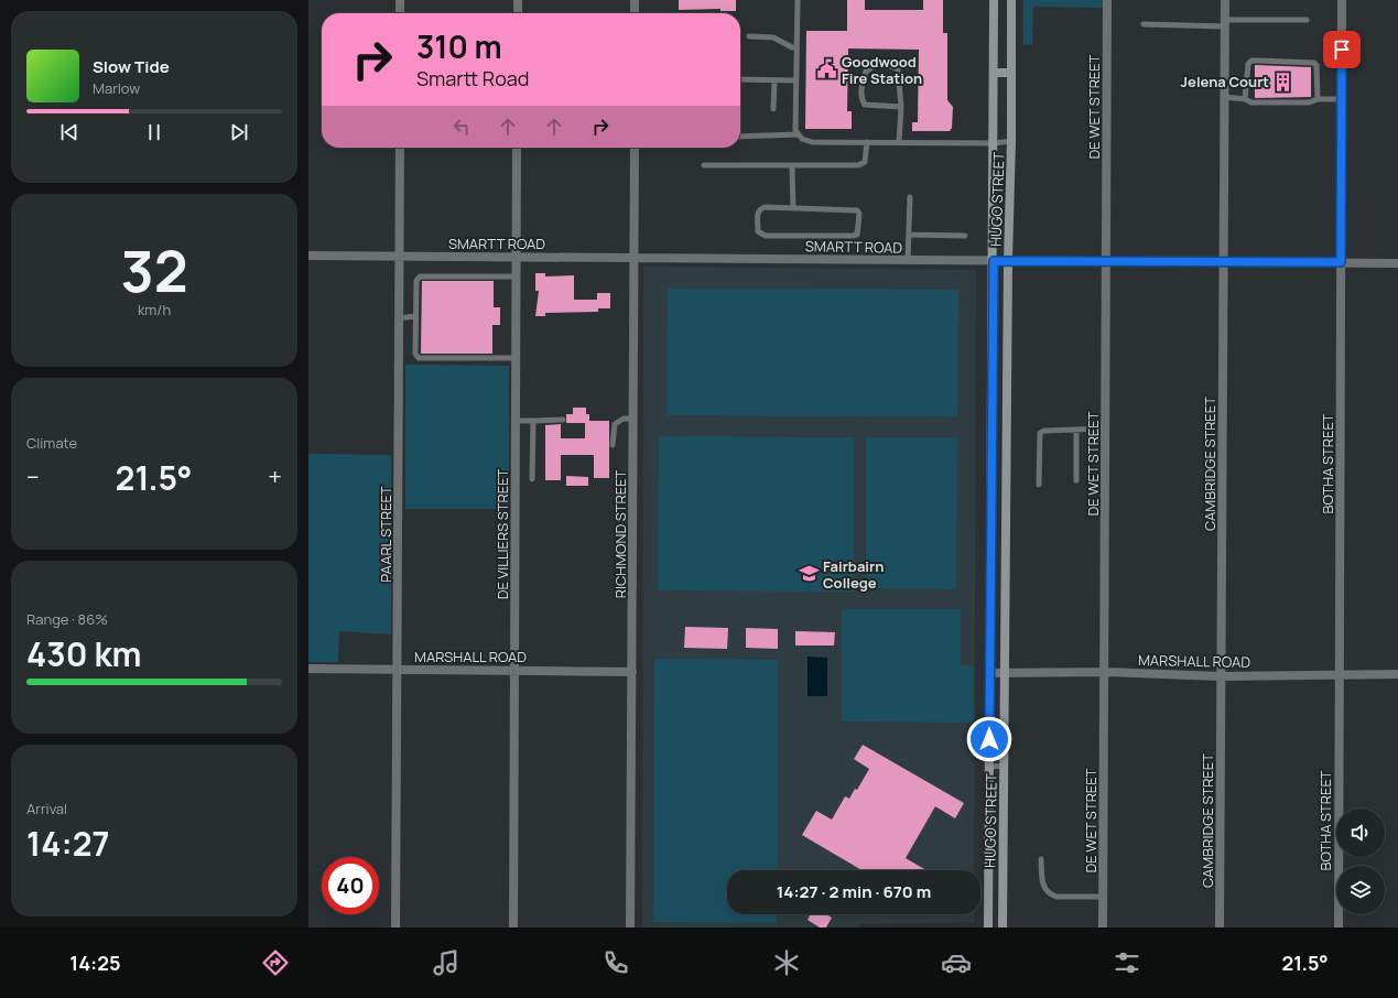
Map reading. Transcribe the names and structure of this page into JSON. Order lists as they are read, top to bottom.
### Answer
{
  "streets": {
    "street": [
      "DE WET STREET",
      "HUGO STREET",
      "SMARTT ROAD",
      "CAMBRIDGE STREET",
      "BOTHA STREET",
      "PAARL STREET",
      "DE VILLIERS STREET",
      "RICHMOND STREET",
      "MARSHALL ROAD"
    ]
  },
  "crossings": [
    ["DE WET STREET", "SMARTT ROAD"],
    ["DE WET STREET", "MARSHALL ROAD"],
    ["HUGO STREET", "SMARTT ROAD"],
    ["HUGO STREET", "MARSHALL ROAD"],
    ["SMARTT ROAD", "CAMBRIDGE STREET"],
    ["SMARTT ROAD", "BOTHA STREET"],
    ["SMARTT ROAD", "PAARL STREET"],
    ["SMARTT ROAD", "DE VILLIERS STREET"],
    ["SMARTT ROAD", "RICHMOND STREET"],
    ["CAMBRIDGE STREET", "MARSHALL ROAD"],
    ["BOTHA STREET", "MARSHALL ROAD"],
    ["PAARL STREET", "MARSHALL ROAD"],
    ["DE VILLIERS STREET", "MARSHALL ROAD"],
    ["RICHMOND STREET", "MARSHALL ROAD"]
  ],
  "places": {
    "public building": ["Goodwood Fire Station"],
    "building": ["Jelena Court"],
    "school or university": ["Fairbairn College"]
  },
  "page": {
    "turn": ["310 m", "Smartt Road"],
    "song": ["Slow Tide", "Marlow"],
    "tile": [
      ["32", "km/h"],
      "Climate",
      ["Range · 86%", "430 km"],
      ["Arrival", "14:27"]
    ],
    "heat": ["−", "21.5°", "+"],
    "limit": "40",
    "trip": "14:27 · 2 min · 670 m",
    "tabs": ["14:25", "21.5°"]
  }
}
